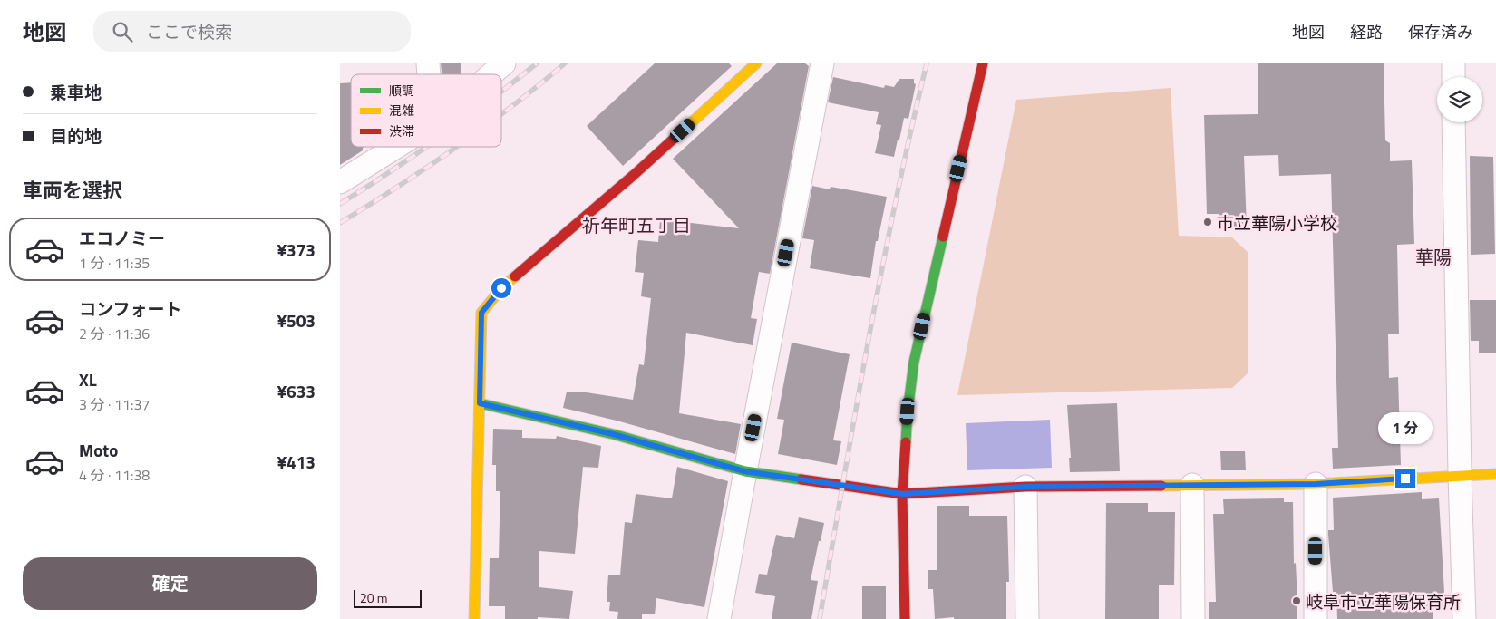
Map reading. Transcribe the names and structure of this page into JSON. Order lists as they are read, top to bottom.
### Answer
{
  "districts": ["祈年町五丁目", "華陽"],
  "places": ["市立華陽小学校", "岐阜市立華陽保育所"],
  "legend": ["順調", "混雑", "渋滞"],
  "scale_bar": "20 m",
  "page": {
    "header": "地図",
    "search": "ここで検索",
    "nav": ["地図", "経路", "保存済み"],
    "banner": ["乗車地", "目的地"],
    "heading": "車両を選択",
    "list": [
      {
        "name": "エコノミー",
        "note": "1 分 · 11:35",
        "value": "¥373"
      },
      {
        "name": "コンフォート",
        "note": "2 分 · 11:36",
        "value": "¥503"
      },
      {
        "name": "XL",
        "note": "3 分 · 11:37",
        "value": "¥633"
      },
      {
        "name": "Moto",
        "note": "4 分 · 11:38",
        "value": "¥413"
      }
    ],
    "bubble": "1 分",
    "buttons": "確定",
    "scale": "20 m"
  }
}
